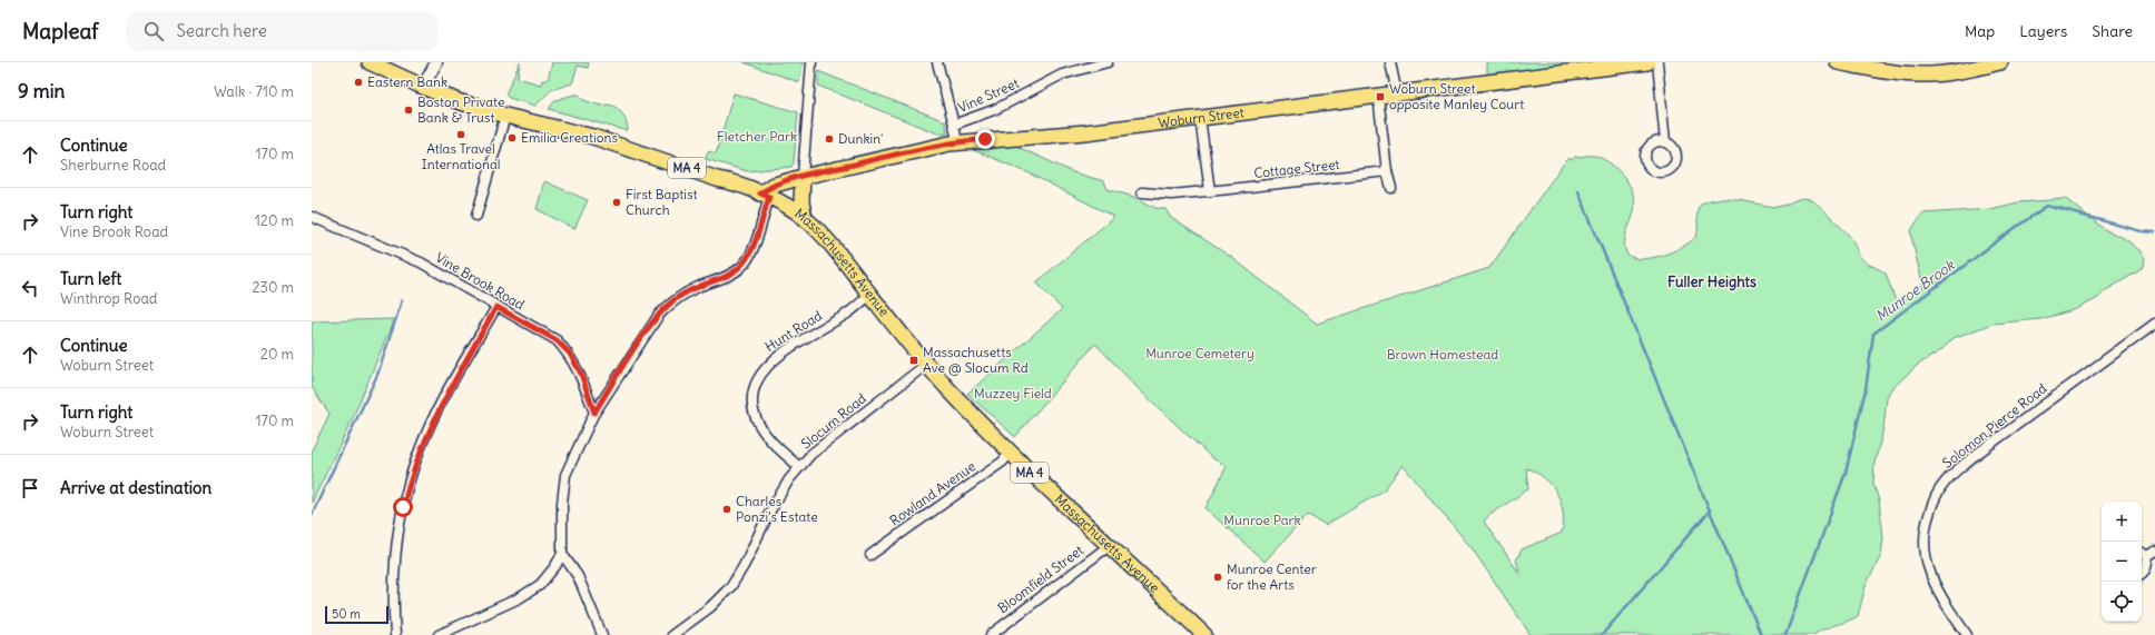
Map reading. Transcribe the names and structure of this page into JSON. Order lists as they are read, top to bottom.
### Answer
{
  "streets": {
    "main road": ["Woburn Street", "MA 4", "Massachusetts Avenue"],
    "street": [
      "Vine Street",
      "Cottage Street",
      "Vine Brook Road",
      "Hunt Road",
      "Slocum Road",
      "Solomon Pierce Road",
      "Rowland Avenue",
      "Bloomfield Street"
    ]
  },
  "crossings": [
    ["Woburn Street", "Massachusetts Avenue"],
    ["Massachusetts Avenue", "Hunt Road"],
    ["Massachusetts Avenue", "Slocum Road"],
    ["Massachusetts Avenue", "Rowland Avenue"],
    ["Massachusetts Avenue", "Bloomfield Street"],
    ["Hunt Road", "Slocum Road"]
  ],
  "districts": ["Fuller Heights"],
  "water": ["Munroe Brook"],
  "parks": [
    "Fletcher Park",
    "Munroe Cemetery",
    "Brown Homestead",
    "Muzzey Field",
    "Munroe Park"
  ],
  "places": {
    "other": [
      "Eastern Bank",
      "Boston Private Bank & Trust",
      "Atlas Travel International",
      "Emilia Creations",
      "Dunkin'",
      "First Baptist Church",
      "Charles Ponzi’s Estate",
      "Munroe Center for the Arts"
    ],
    "transit": ["Woburn Street opposite Manley Court", "Massachusetts Ave @ Slocum Rd"]
  },
  "scale_bar": "50 m",
  "page": {
    "header": "Mapleaf",
    "search": "Search here",
    "nav": ["Map", "Layers", "Share"],
    "heading": ["9 min", "Walk · 710 m"],
    "list": [
      ["Continue", "Sherburne Road", "170 m"],
      ["Turn right", "Vine Brook Road", "120 m"],
      ["Turn left", "Winthrop Road", "230 m"],
      ["Continue", "Woburn Street", "20 m"],
      ["Turn right", "Woburn Street", "170 m"],
      "Arrive at destination"
    ],
    "map_buttons": ["+", "−"],
    "scale": "50 m"
  }
}
